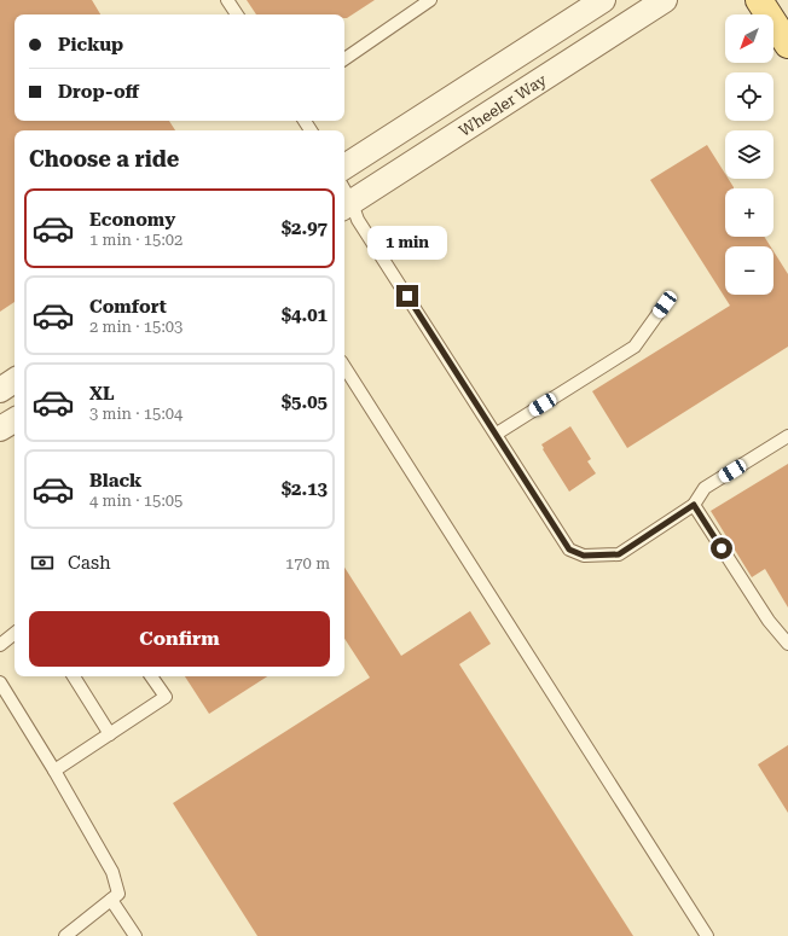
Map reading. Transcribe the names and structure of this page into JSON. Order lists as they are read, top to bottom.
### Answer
{
  "streets": {
    "street": ["Wheeler Way"]
  },
  "north": "bottom left",
  "page": {
    "map_buttons": ["+", "−"],
    "banner": ["Pickup", "Drop-off"],
    "heading": "Choose a ride",
    "list": [
      {
        "name": "Economy",
        "note": "1 min · 15:02",
        "value": "$2.97"
      },
      {
        "name": "Comfort",
        "note": "2 min · 15:03",
        "value": "$4.01"
      },
      {
        "name": "XL",
        "note": "3 min · 15:04",
        "value": "$5.05"
      },
      {
        "name": "Black",
        "note": "4 min · 15:05",
        "value": "$2.13"
      }
    ],
    "bubble": "1 min",
    "pay": ["Cash", "170 m"],
    "buttons": "Confirm"
  }
}
